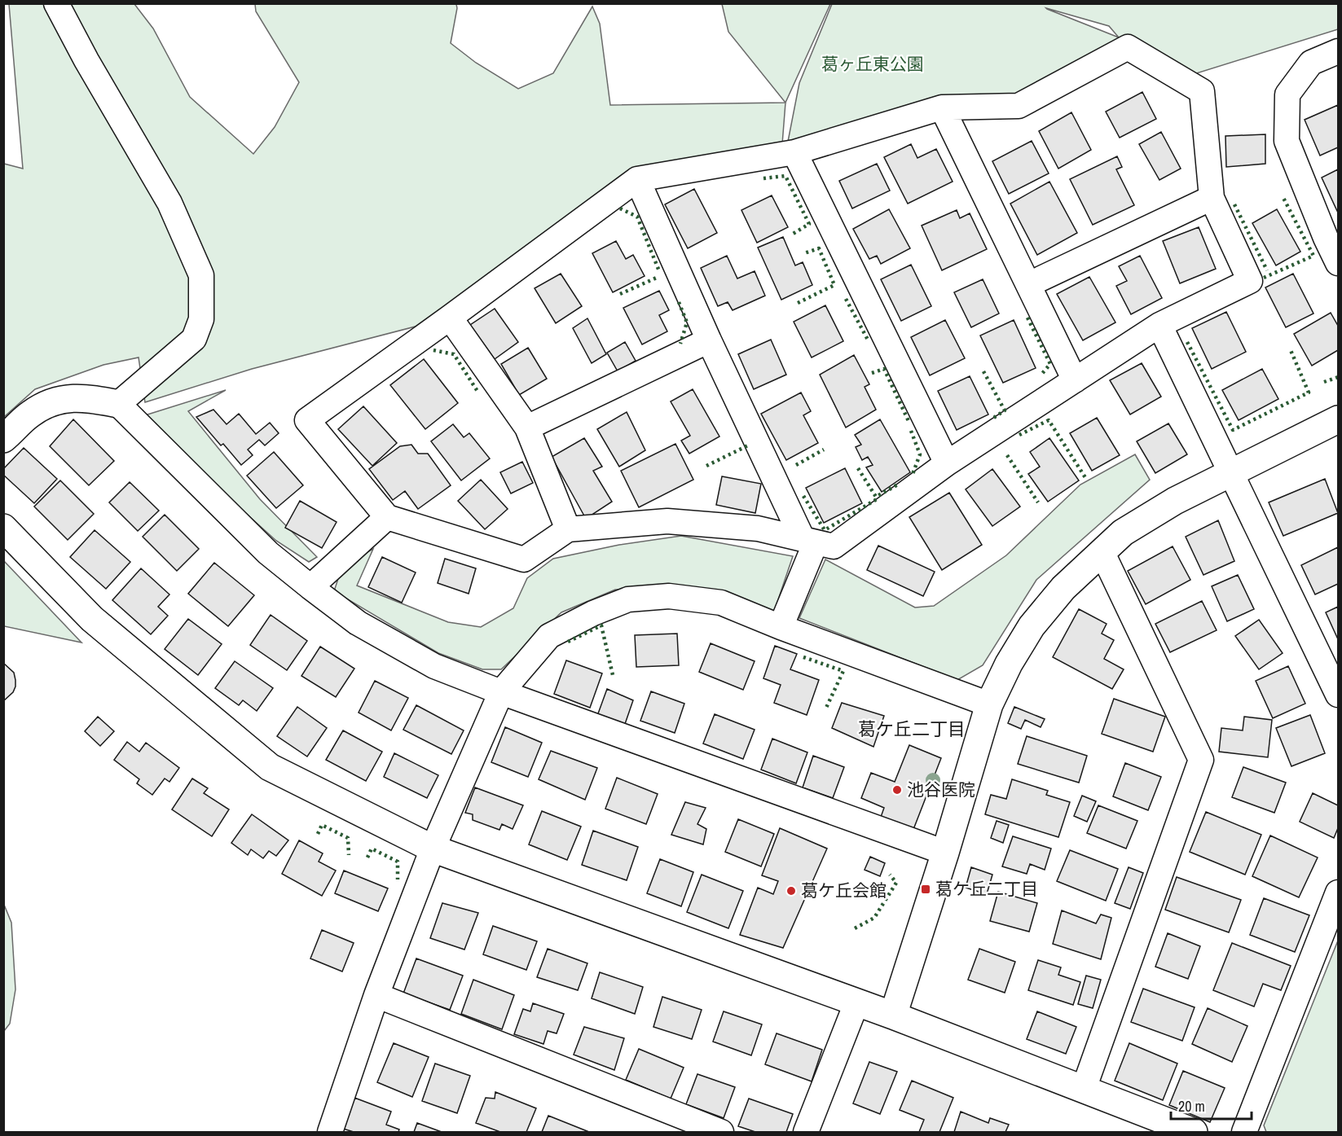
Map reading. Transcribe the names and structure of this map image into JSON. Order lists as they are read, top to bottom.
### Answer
{
  "districts": ["葛ケ丘二丁目"],
  "parks": ["葛ヶ丘東公園"],
  "places": {
    "other": ["池谷医院", "葛ケ丘会館"],
    "transit": ["葛ケ丘二丁目"]
  },
  "scale_bar": "20 m"
}
